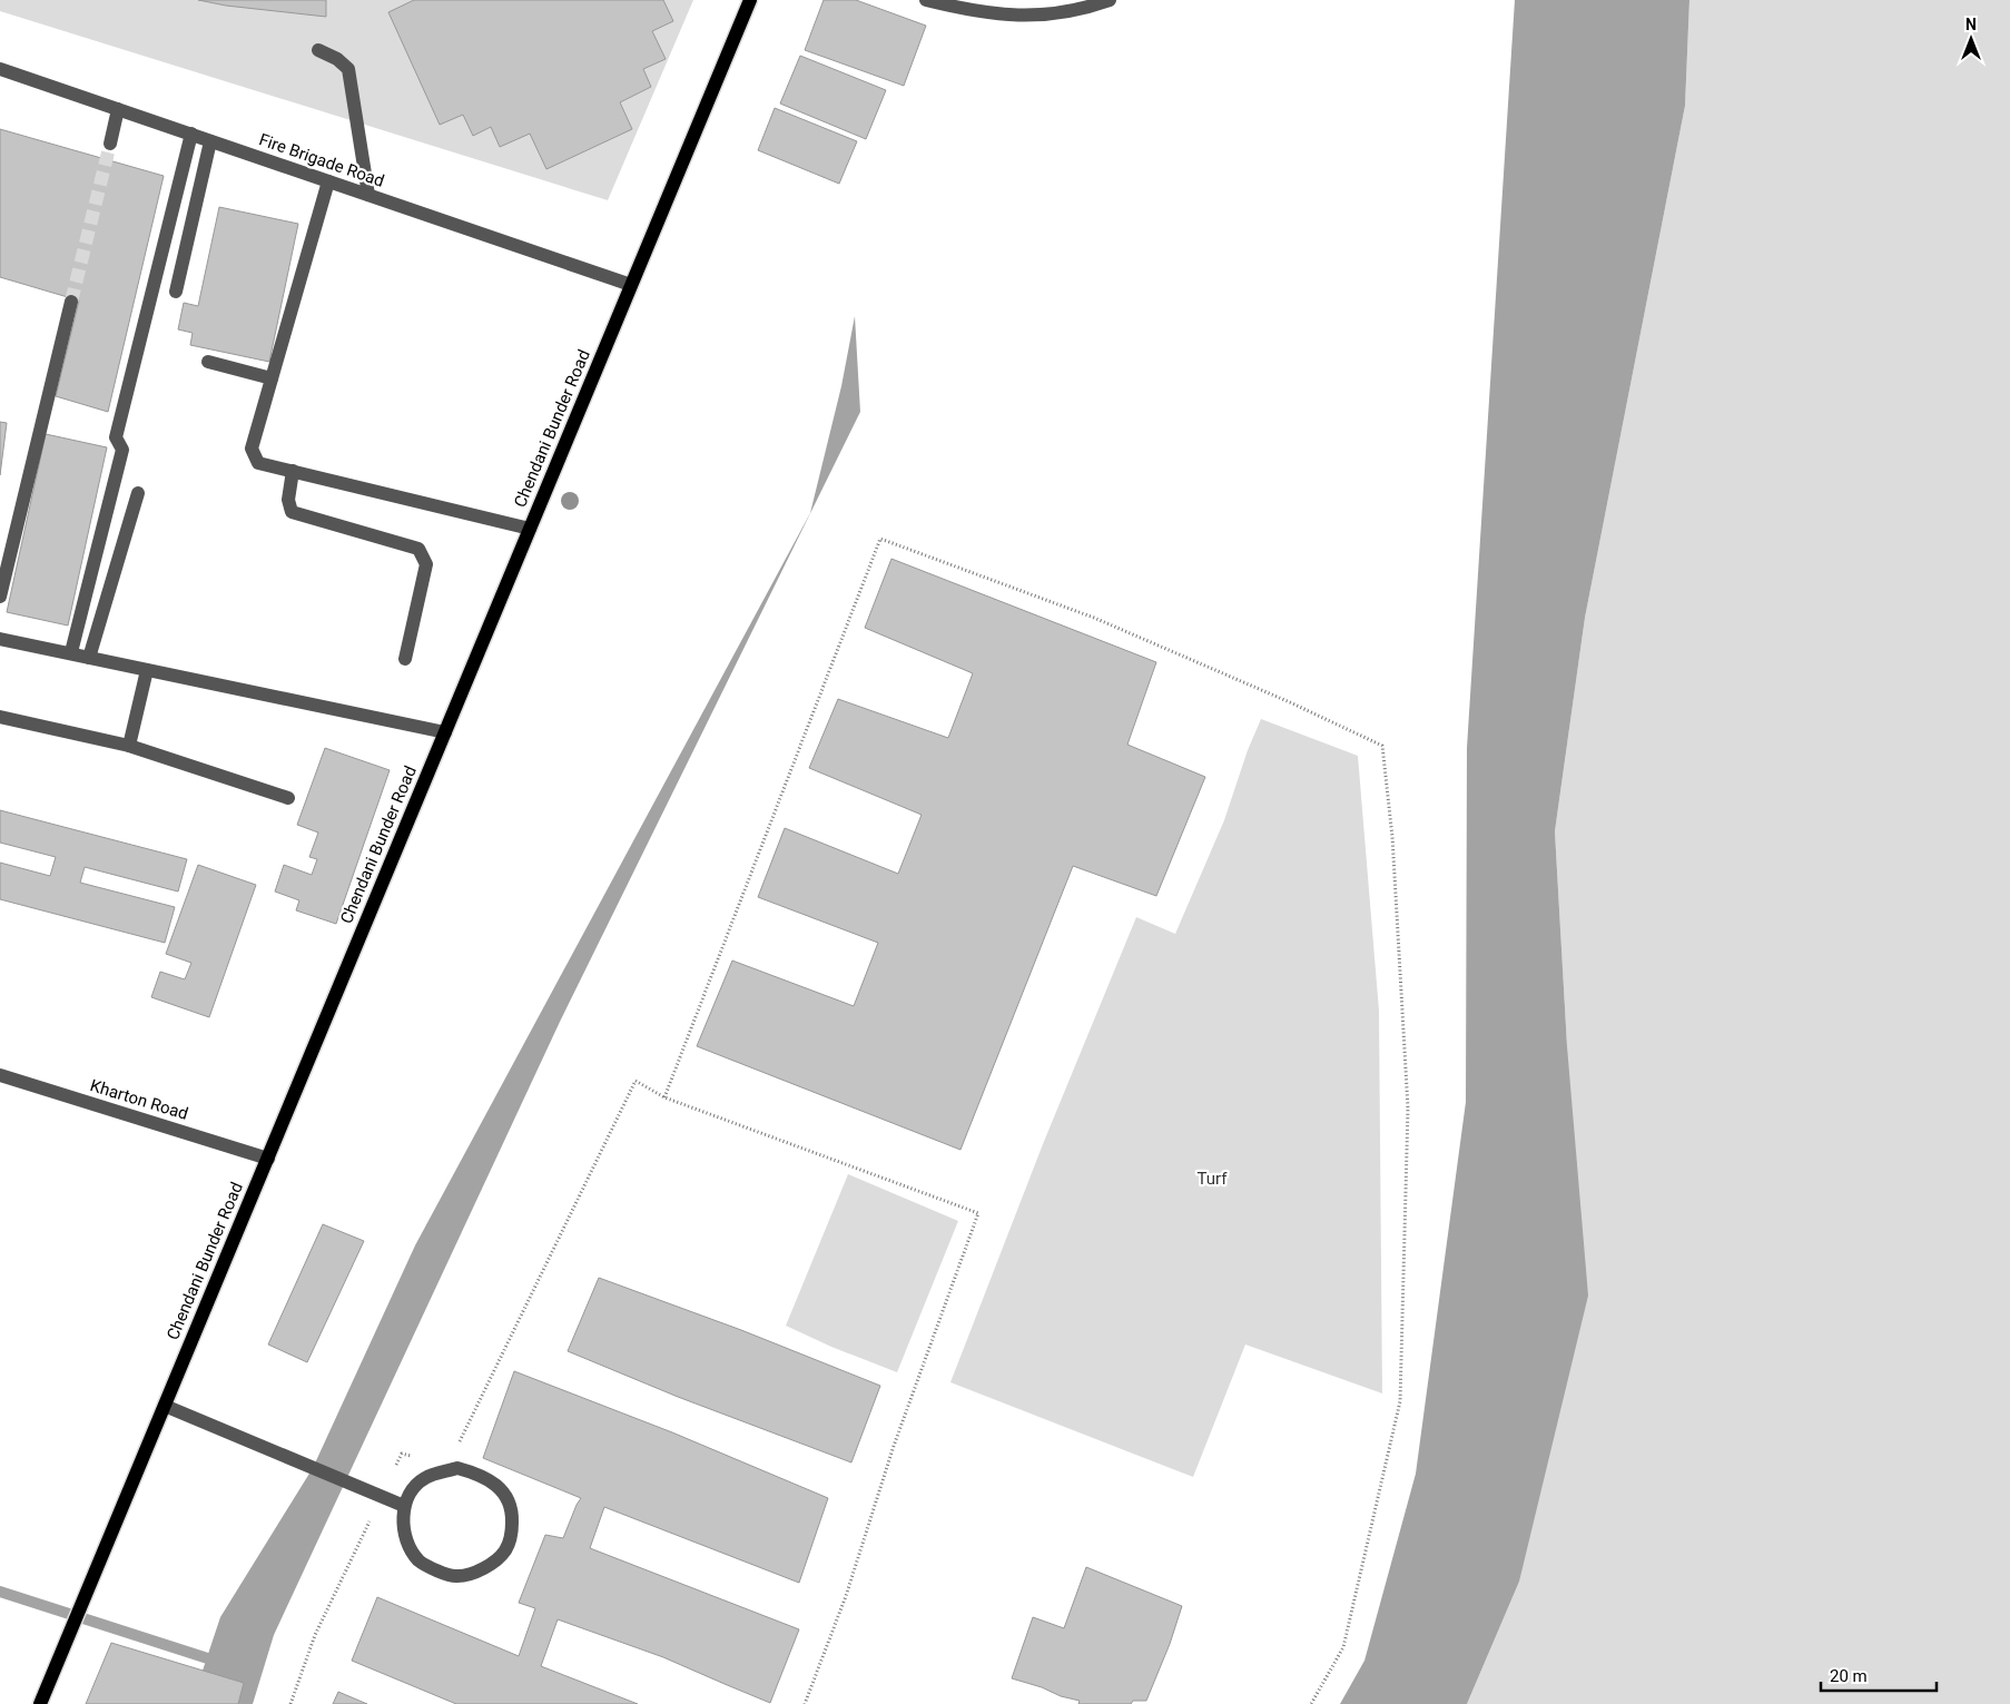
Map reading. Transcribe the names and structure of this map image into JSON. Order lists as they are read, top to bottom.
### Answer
{
  "streets": {
    "main road": ["Chendani Bunder Road"],
    "street": ["Fire Brigade Road", "Kharton Road"]
  },
  "crossings": [
    ["Fire Brigade Road", "Chendani Bunder Road"],
    ["Chendani Bunder Road", "Kharton Road"]
  ],
  "parks": ["Turf"],
  "scale_bar": "20 m",
  "north": "top"
}
